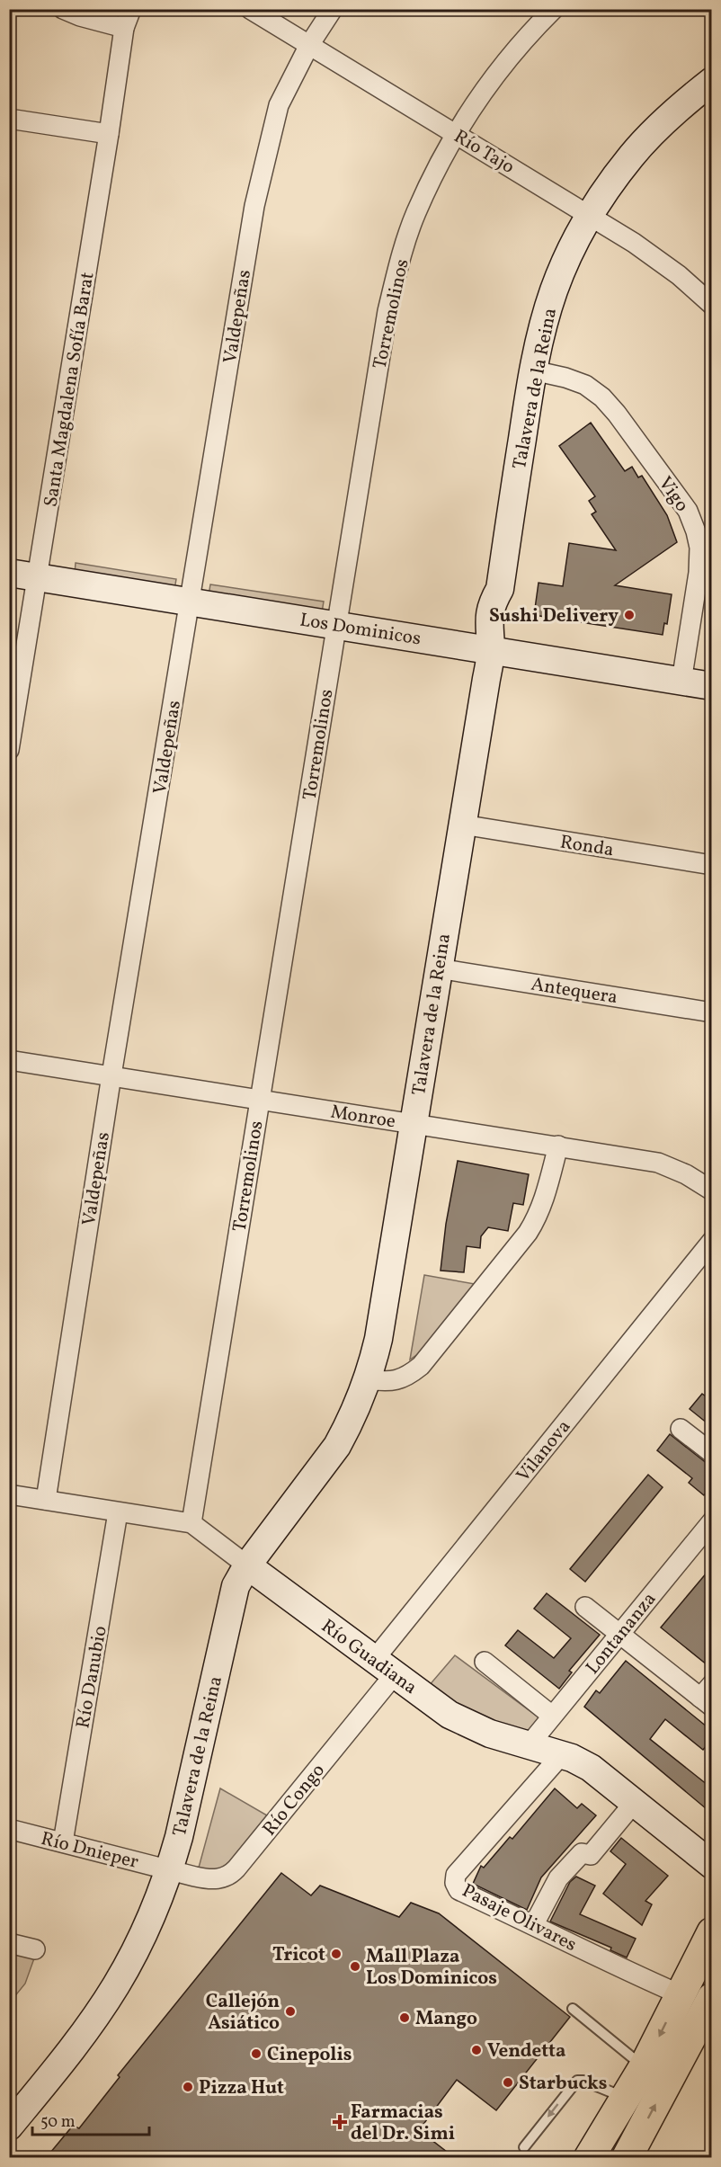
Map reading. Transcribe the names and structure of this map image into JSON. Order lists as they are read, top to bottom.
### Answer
{
  "streets": {
    "street": [
      "Río Tajo",
      "Torremolinos",
      "Valdepeñas",
      "Talavera de la Reina",
      "Santa Magdalena Sofía Barat",
      "Vigo",
      "Los Dominicos",
      "Ronda",
      "Antequera",
      "Monroe",
      "Vilanova",
      "Lontananza",
      "Río Guadiana",
      "Río Danubio",
      "Río Congo",
      "Río Dnieper",
      "Pasaje Olivares"
    ]
  },
  "crossings": [
    ["Río Tajo", "Torremolinos"],
    ["Río Tajo", "Valdepeñas"],
    ["Río Tajo", "Talavera de la Reina"],
    ["Torremolinos", "Los Dominicos"],
    ["Torremolinos", "Monroe"],
    ["Torremolinos", "Río Guadiana"],
    ["Valdepeñas", "Los Dominicos"],
    ["Valdepeñas", "Monroe"],
    ["Valdepeñas", "Río Guadiana"],
    ["Talavera de la Reina", "Vigo"],
    ["Talavera de la Reina", "Los Dominicos"],
    ["Talavera de la Reina", "Ronda"],
    ["Talavera de la Reina", "Antequera"],
    ["Talavera de la Reina", "Monroe"],
    ["Talavera de la Reina", "Río Guadiana"],
    ["Talavera de la Reina", "Río Congo"],
    ["Talavera de la Reina", "Río Dnieper"],
    ["Santa Magdalena Sofía Barat", "Los Dominicos"],
    ["Vigo", "Los Dominicos"],
    ["Vilanova", "Río Guadiana"],
    ["Vilanova", "Río Congo"],
    ["Lontananza", "Río Guadiana"],
    ["Río Guadiana", "Río Danubio"],
    ["Río Guadiana", "Río Congo"],
    ["Río Guadiana", "Pasaje Olivares"],
    ["Río Danubio", "Río Dnieper"],
    ["Río Congo", "Río Dnieper"]
  ],
  "places": {
    "other": [
      "Sushi Delivery",
      "Tricot",
      "Mall Plaza Los Dominicos",
      "Callejón Asiático",
      "Mango",
      "Vendetta",
      "Cinepolis",
      "Starbucks",
      "Pizza Hut"
    ],
    "health": ["Farmacias del Dr. Simi"]
  },
  "scale_bar": "50 m"
}
